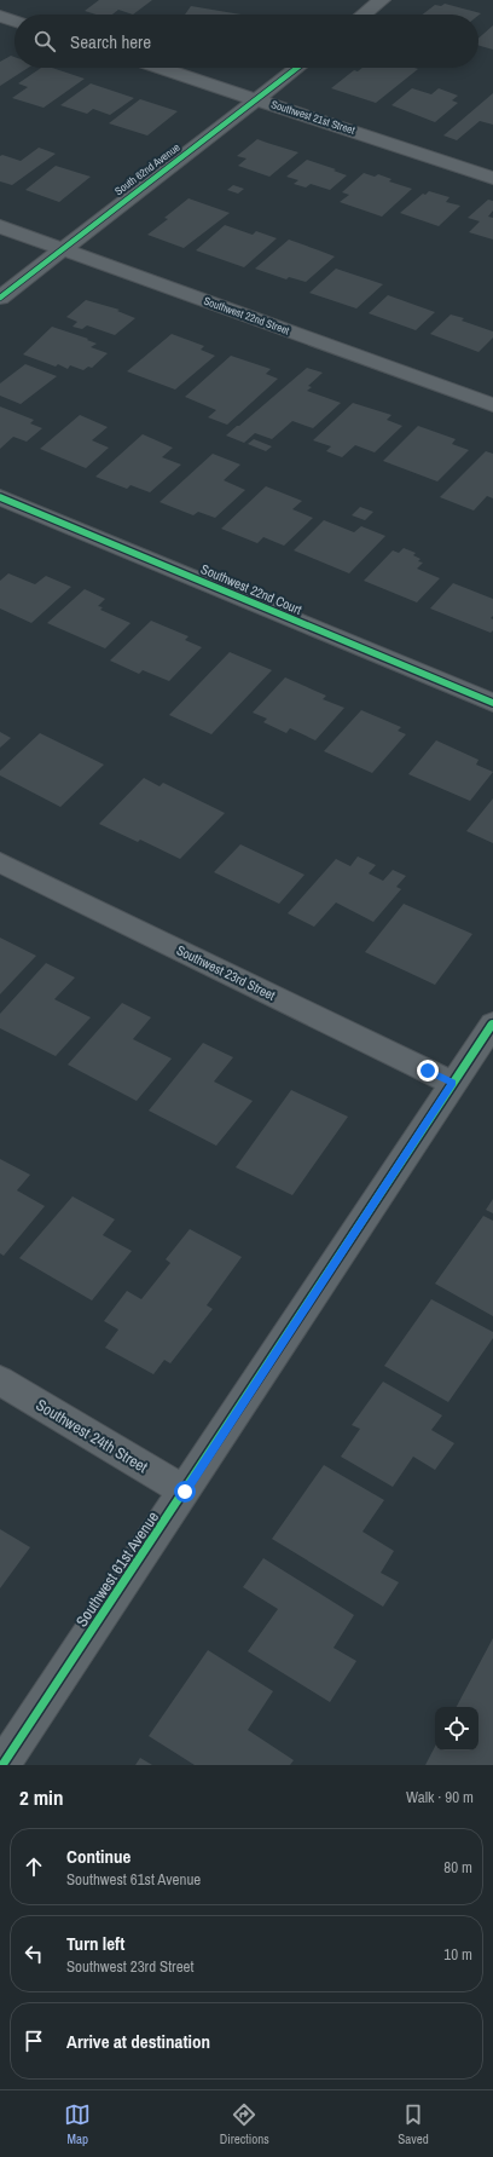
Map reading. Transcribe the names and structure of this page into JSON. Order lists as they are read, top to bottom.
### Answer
{
  "streets": {
    "street": [
      "Southwest 21st Street",
      "South 62nd Avenue",
      "Southwest 22nd Street",
      "Southwest 22nd Court",
      "Southwest 23rd Street",
      "Southwest 24th Street",
      "Southwest 61st Avenue"
    ]
  },
  "crossings": [
    ["Southwest 21st Street", "South 62nd Avenue"],
    ["South 62nd Avenue", "Southwest 22nd Street"],
    ["Southwest 23rd Street", "Southwest 61st Avenue"],
    ["Southwest 24th Street", "Southwest 61st Avenue"]
  ],
  "page": {
    "search": "Search here",
    "heading": ["2 min", "Walk · 90 m"],
    "list": [
      ["Continue", "Southwest 61st Avenue", "80 m"],
      ["Turn left", "Southwest 23rd Street", "10 m"],
      "Arrive at destination"
    ],
    "nav": ["Map", "Directions", "Saved"]
  }
}
